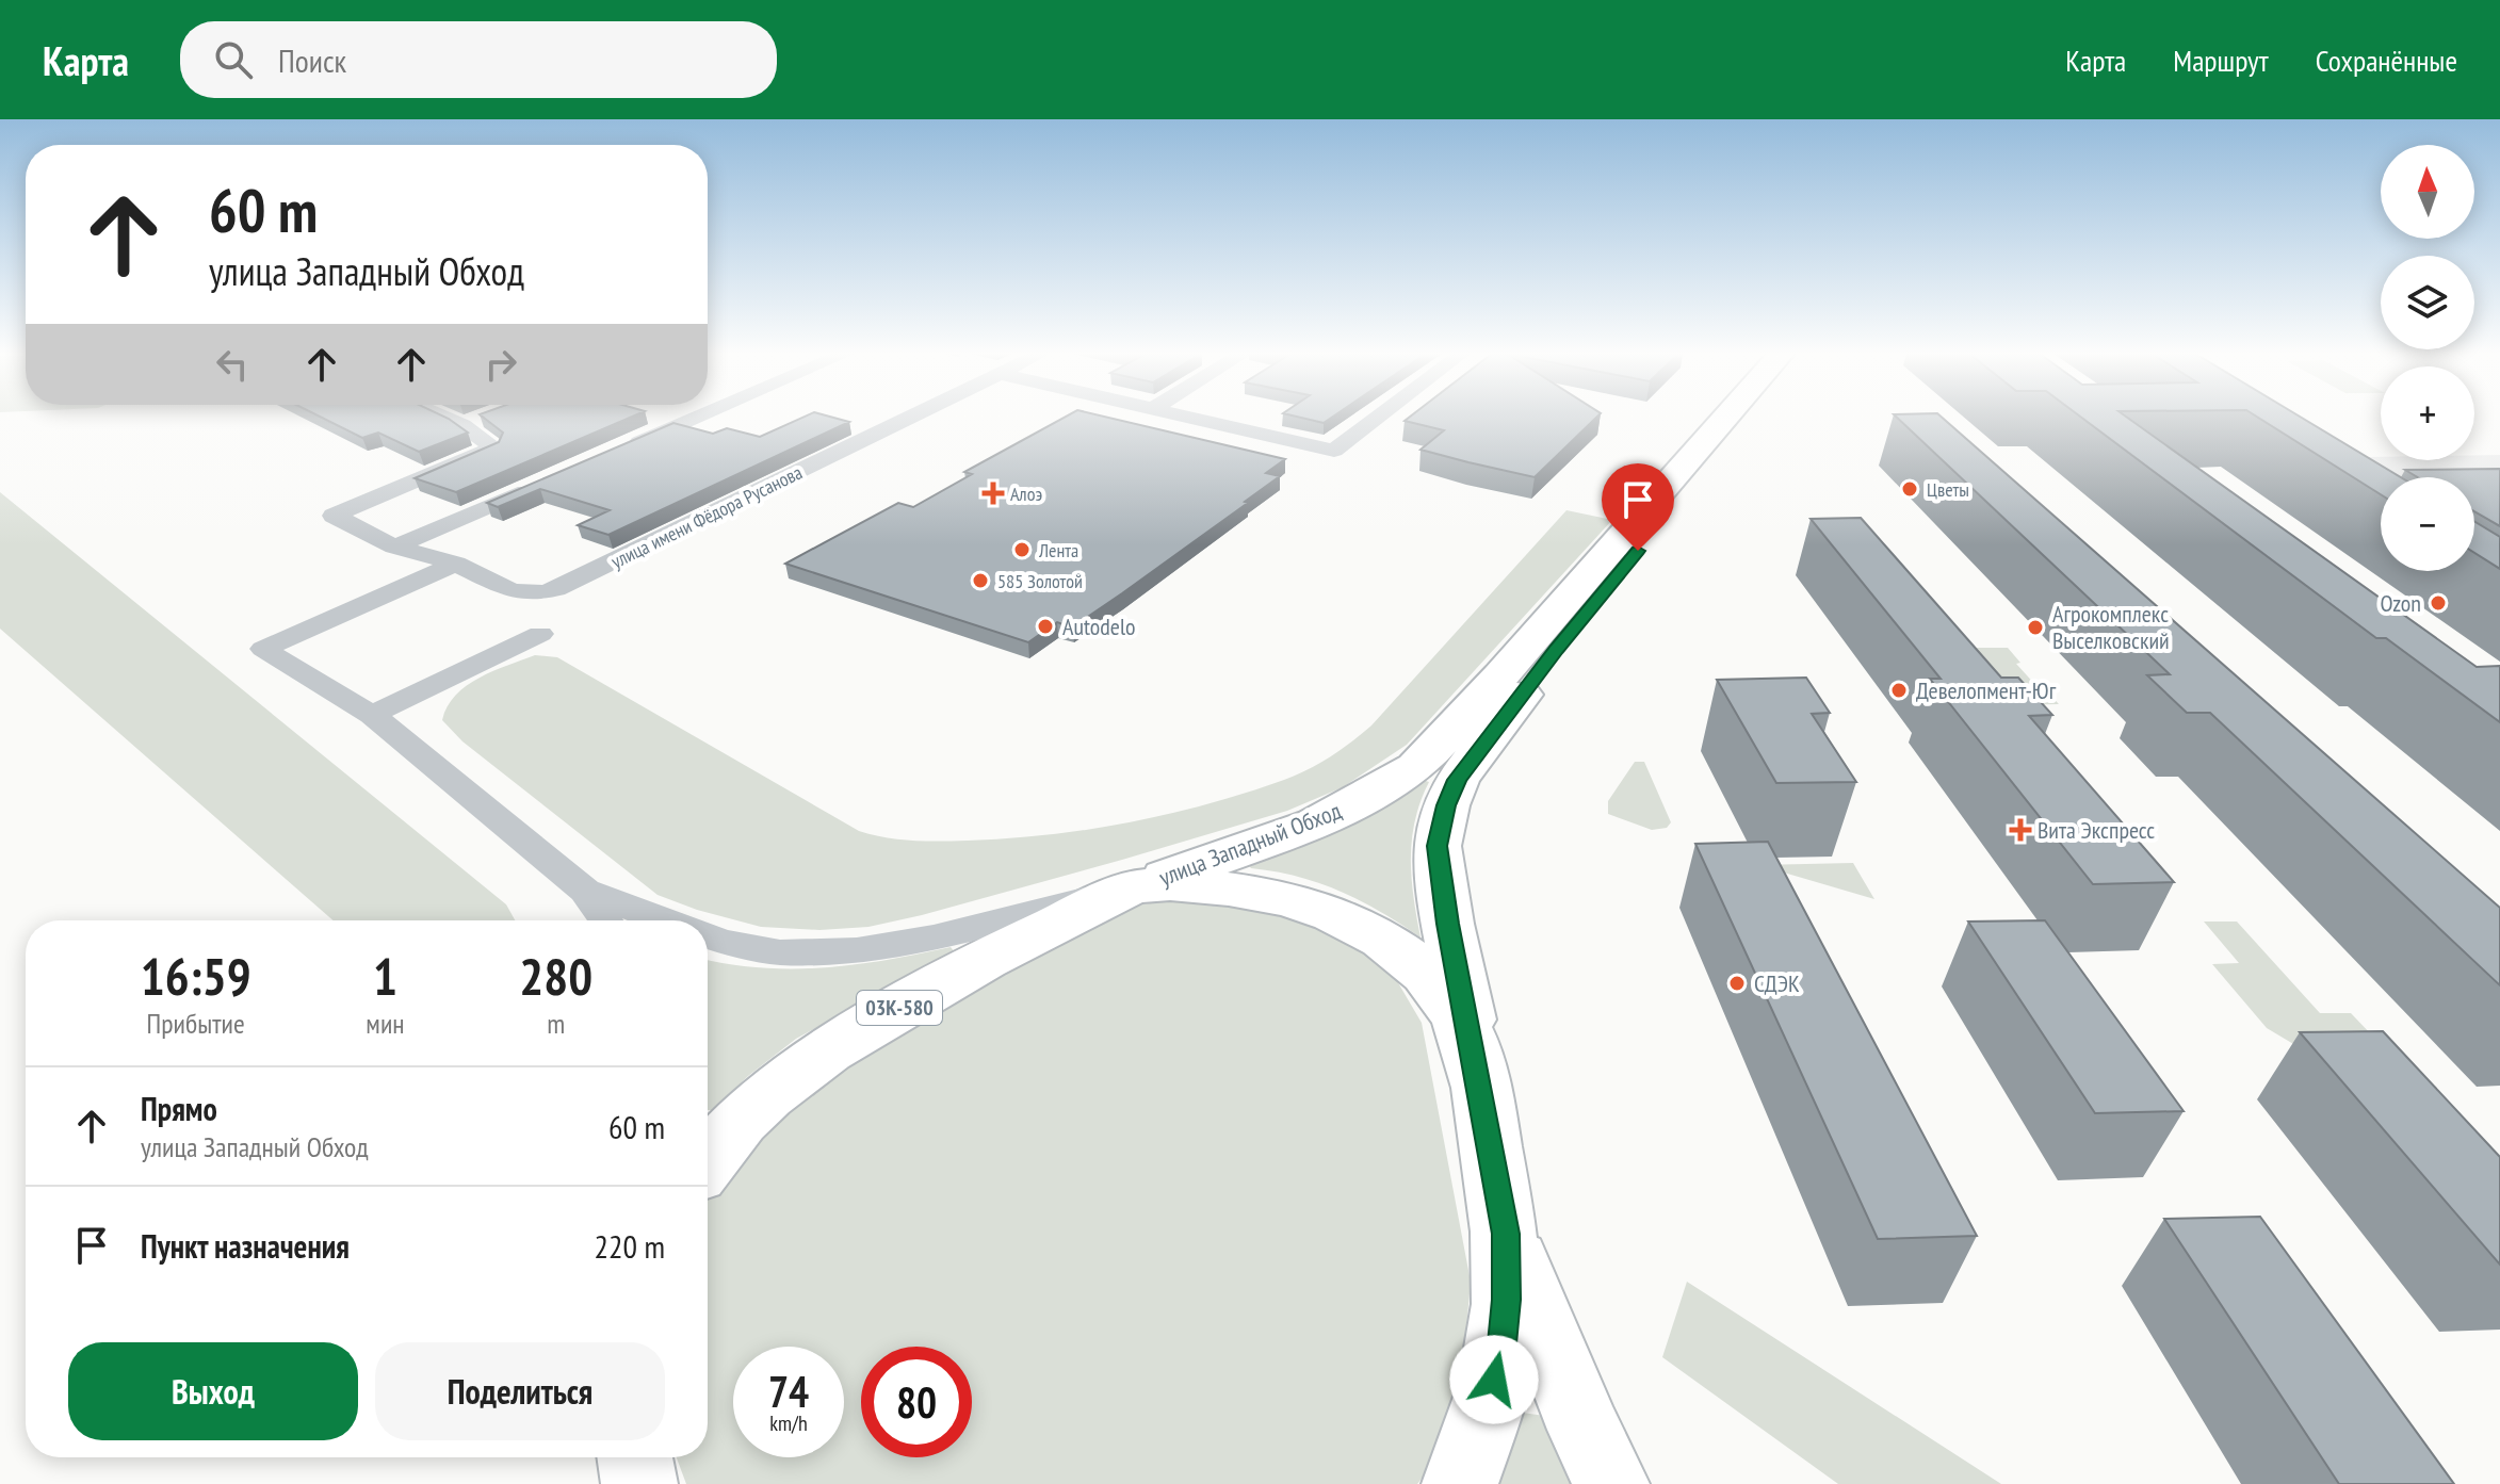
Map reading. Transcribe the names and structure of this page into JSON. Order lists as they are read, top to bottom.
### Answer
{
  "streets": {
    "main road": ["улица Западный Обход", "03К-580"],
    "street": ["улица имени Фёдора Русанова"]
  },
  "crossings": [
    ["улица Западный Обход", "03К-580"]
  ],
  "places": {
    "other": [
      "Цветы",
      "Лента",
      "585 Золотой",
      "Ozon",
      "Autodelo",
      "Агрокомплекс Выселковский",
      "Девелопмент-Юг",
      "СДЭК"
    ],
    "health": ["Алоэ", "Вита Экспресс"]
  },
  "north": "top",
  "page": {
    "header": "Карта",
    "search": "Поиск",
    "nav": ["Карта", "Маршрут", "Сохранённые"],
    "map_buttons": ["+", "−"],
    "turn": ["60 m", "улица Западный Обход"],
    "eta": [
      "16:59",
      "Прибытие",
      "1",
      "мин",
      "280",
      "m"
    ],
    "list": [
      {
        "name": "Прямо",
        "note": "улица Западный Обход",
        "value": "60 m"
      },
      {
        "name": "Пункт назначения",
        "value": "220 m"
      }
    ],
    "buttons": ["Выход", "Поделиться"],
    "speed": "74 km/h",
    "limit": "80"
  }
}
